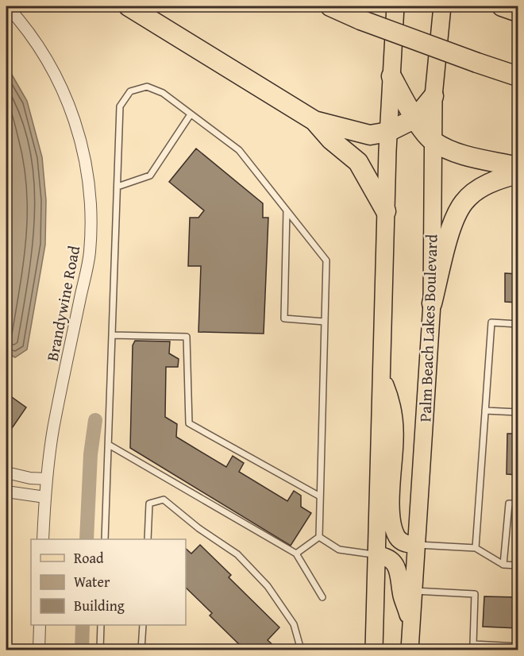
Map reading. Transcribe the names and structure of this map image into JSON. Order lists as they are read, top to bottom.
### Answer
{
  "streets": {
    "main road": ["Palm Beach Lakes Boulevard"],
    "street": ["Brandywine Road"]
  },
  "legend": ["Road", "Water", "Building"]
}
